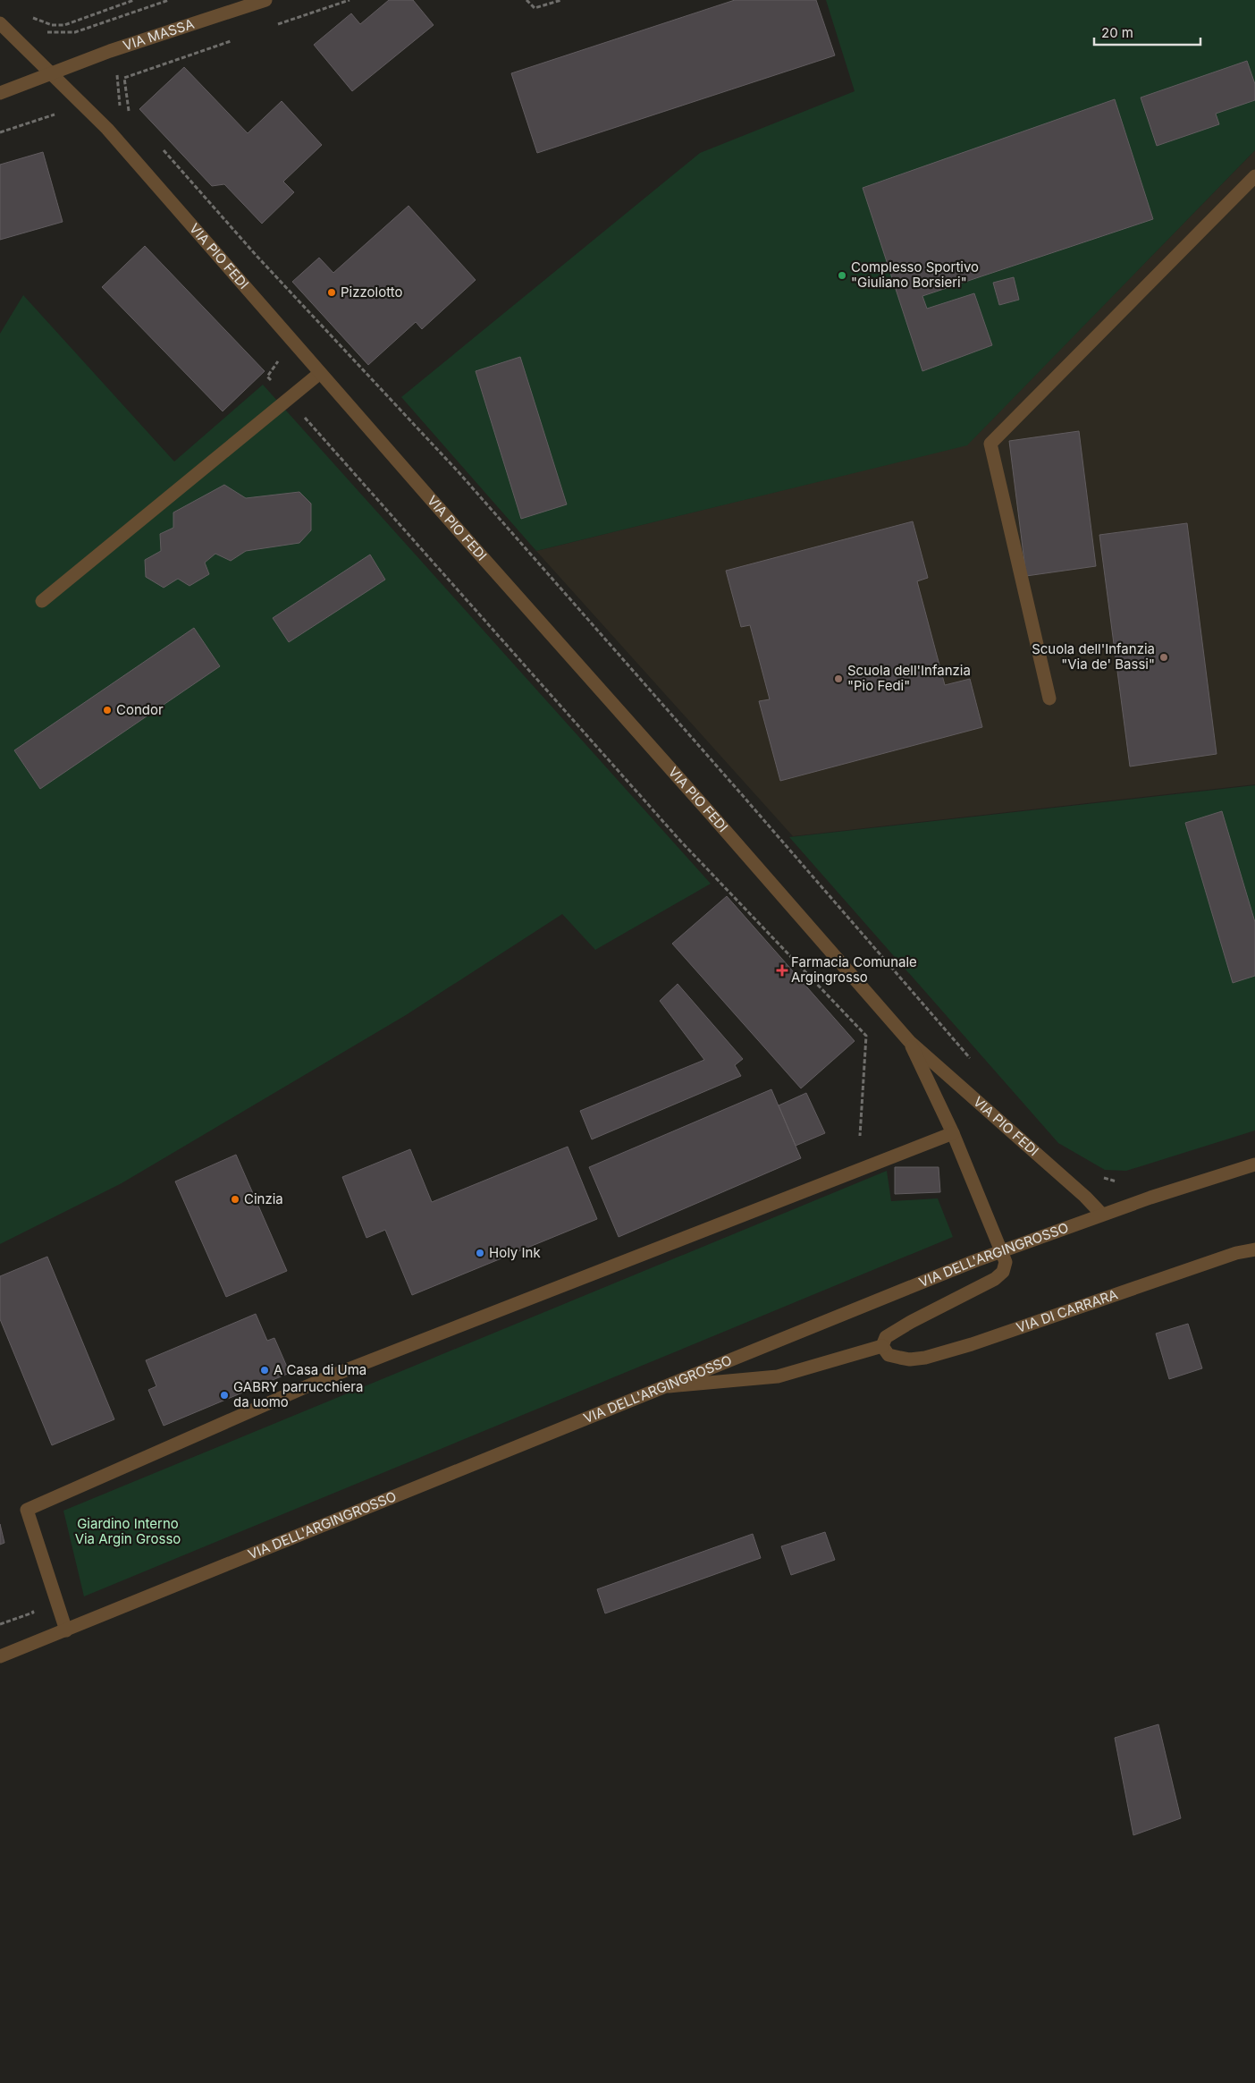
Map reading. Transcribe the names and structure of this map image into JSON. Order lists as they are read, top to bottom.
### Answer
{
  "streets": {
    "street": [
      "VIA MASSA",
      "VIA PIO FEDI",
      "VIA DELL'ARGINGROSSO",
      "VIA DI CARRARA"
    ]
  },
  "crossings": [
    ["VIA MASSA", "VIA PIO FEDI"],
    ["VIA PIO FEDI", "VIA DELL'ARGINGROSSO"]
  ],
  "parks": ["Giardino Interno Via Argin Grosso"],
  "places": {
    "other": [
      "Complesso Sportivo \"Giuliano Borsieri\"",
      "Pizzolotto",
      "Scuola dell'Infanzia \"Via de' Bassi\"",
      "Scuola dell'Infanzia \"Pio Fedi\"",
      "Condor",
      "Cinzia",
      "Holy Ink",
      "A Casa di Uma",
      "GABRY parrucchiera da uomo"
    ],
    "health": ["Farmacia Comunale Argingrosso"]
  },
  "scale_bar": "20 m"
}
